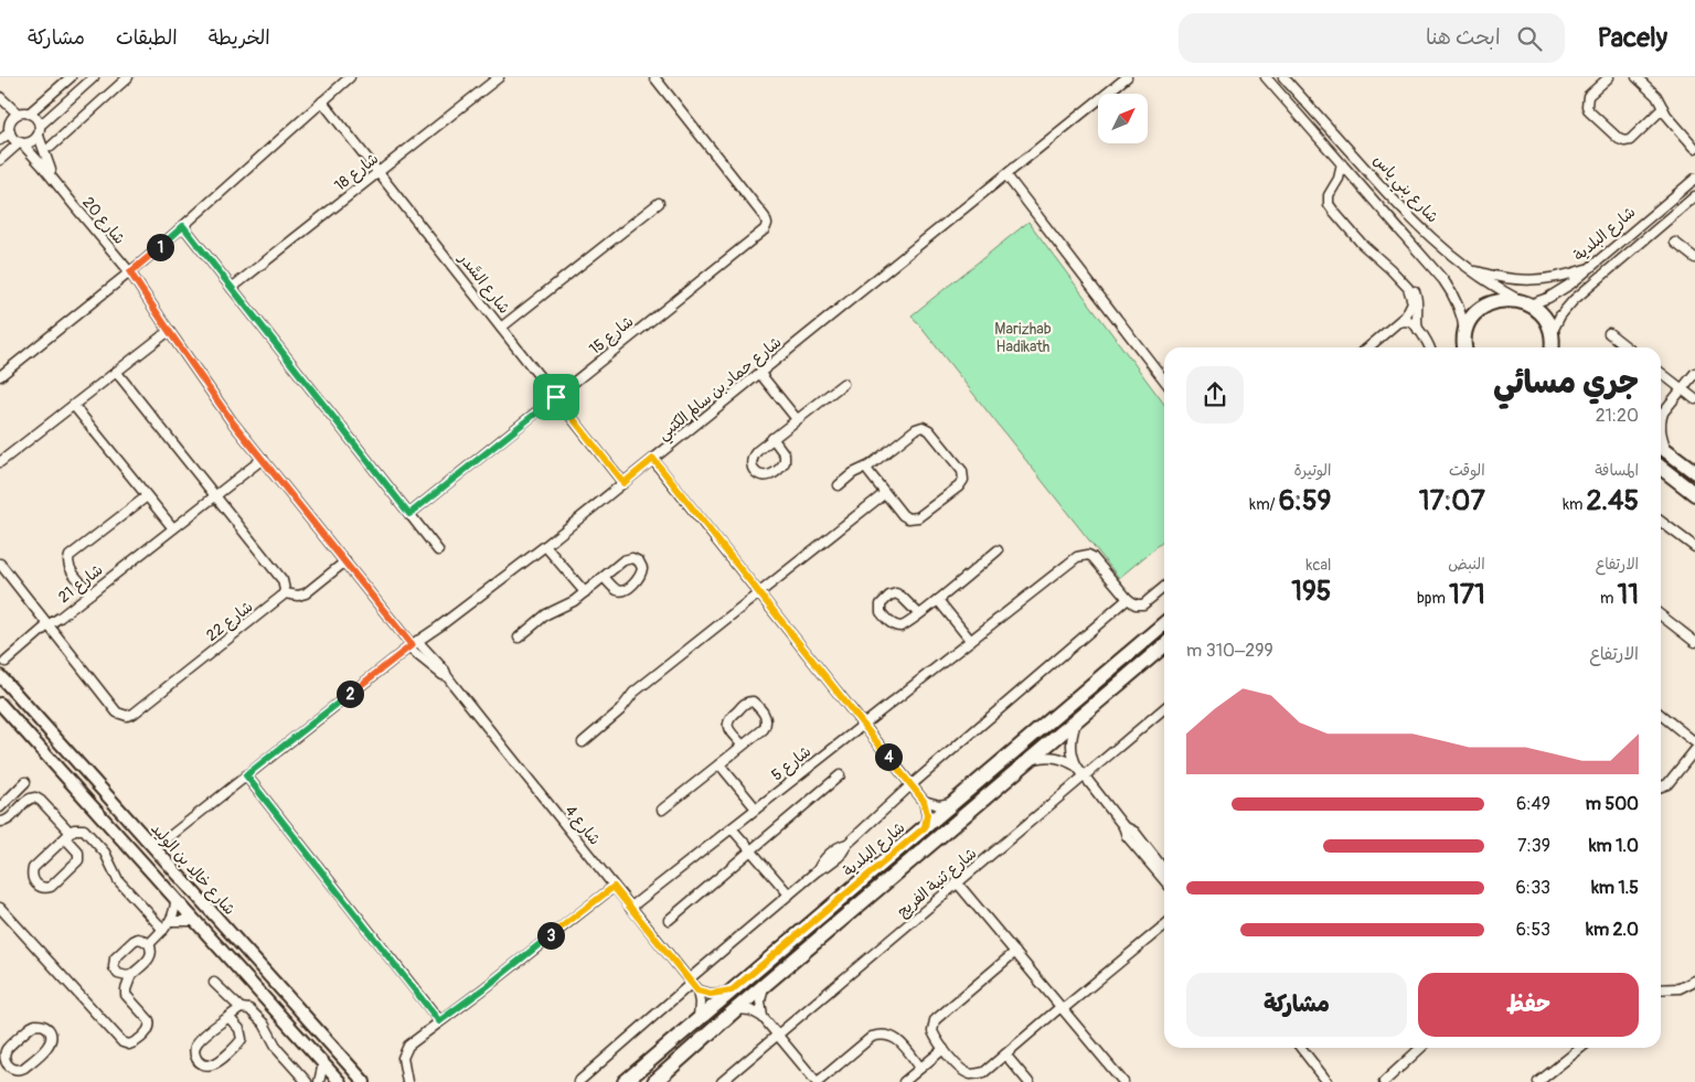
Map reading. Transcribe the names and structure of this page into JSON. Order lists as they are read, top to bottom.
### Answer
{
  "streets": {
    "main road": ["شارع البلدية"],
    "street": [
      "شارع 18",
      "شارع بني ياس",
      "شارع 20",
      "شارع السَّدر",
      "شارع 15",
      "شارع حماد بن سالم الكتبي",
      "شارع 21",
      "شارع 22",
      "شارع 5",
      "شارع 4",
      "شارع خالِد بن الوليد",
      "شارع ثنية الفريج"
    ]
  },
  "crossings": [
    ["شارع 18", "شارع السَّدر"],
    ["شارع بني ياس", "شارع البلدية"],
    ["شارع 20", "شارع حماد بن سالم الكتبي"],
    ["شارع 20", "شارع 21"],
    ["شارع 20", "شارع 4"],
    ["شارع السَّدر", "شارع 15"],
    ["شارع السَّدر", "شارع حماد بن سالم الكتبي"],
    ["شارع حماد بن سالم الكتبي", "شارع 4"],
    ["شارع 21", "شارع 22"],
    ["شارع 5", "شارع 4"]
  ],
  "parks": ["Marizhab Hadikath"],
  "north": "top right",
  "page": {
    "header": "Pacely",
    "search": "ابحث هنا",
    "nav": ["الخريطة", "الطبقات", "مشاركة"],
    "pins": [
      "1",
      "2",
      "4",
      "3"
    ],
    "heading": ["جري مسائي", "21:20"],
    "stats": [
      ["المسافة", "2.45 km"],
      ["الوقت", "17:07"],
      ["الوتيرة", "6:59 /km"],
      ["الارتفاع", "11 m"],
      ["النبض", "171 bpm"],
      ["kcal", "195"]
    ],
    "chart": ["الارتفاع", "299–310 m"],
    "list": [
      {
        "name": "500 m",
        "note": "6:49"
      },
      {
        "name": "1.0 km",
        "note": "7:39"
      },
      {
        "name": "1.5 km",
        "note": "6:33"
      },
      {
        "name": "2.0 km",
        "note": "6:53"
      }
    ],
    "buttons": ["حفظ", "مشاركة"]
  }
}
